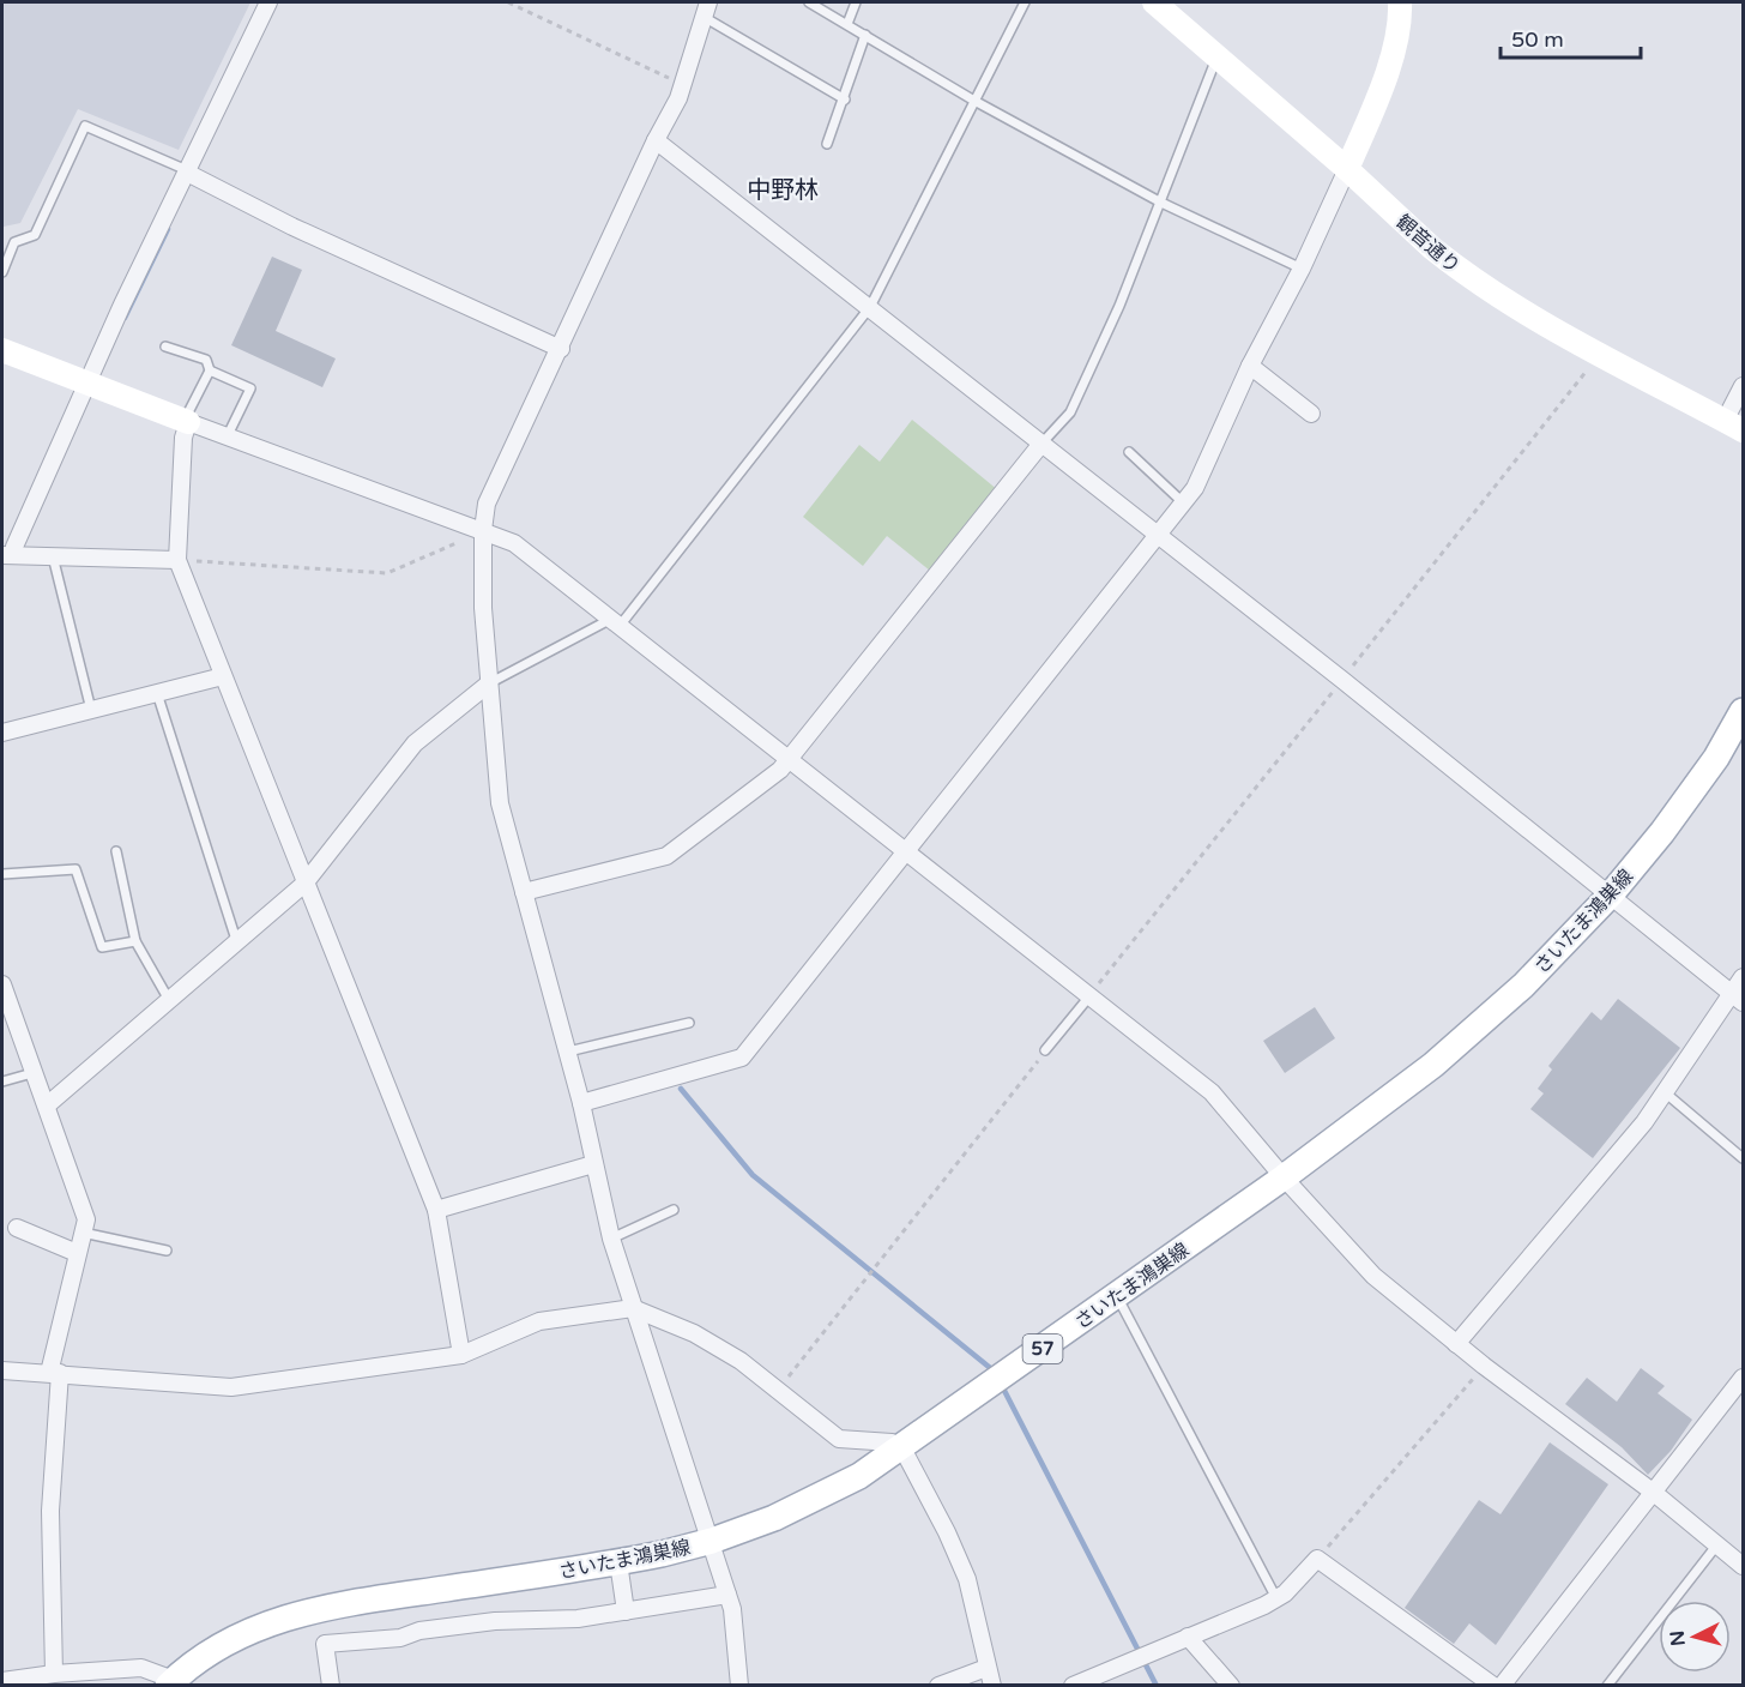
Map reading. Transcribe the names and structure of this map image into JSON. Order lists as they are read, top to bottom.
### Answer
{
  "streets": {
    "main road": ["さいたま鴻巣線", "57"],
    "street": ["観音通り"]
  },
  "districts": ["中野林"],
  "scale_bar": "50 m",
  "north": "left"
}
